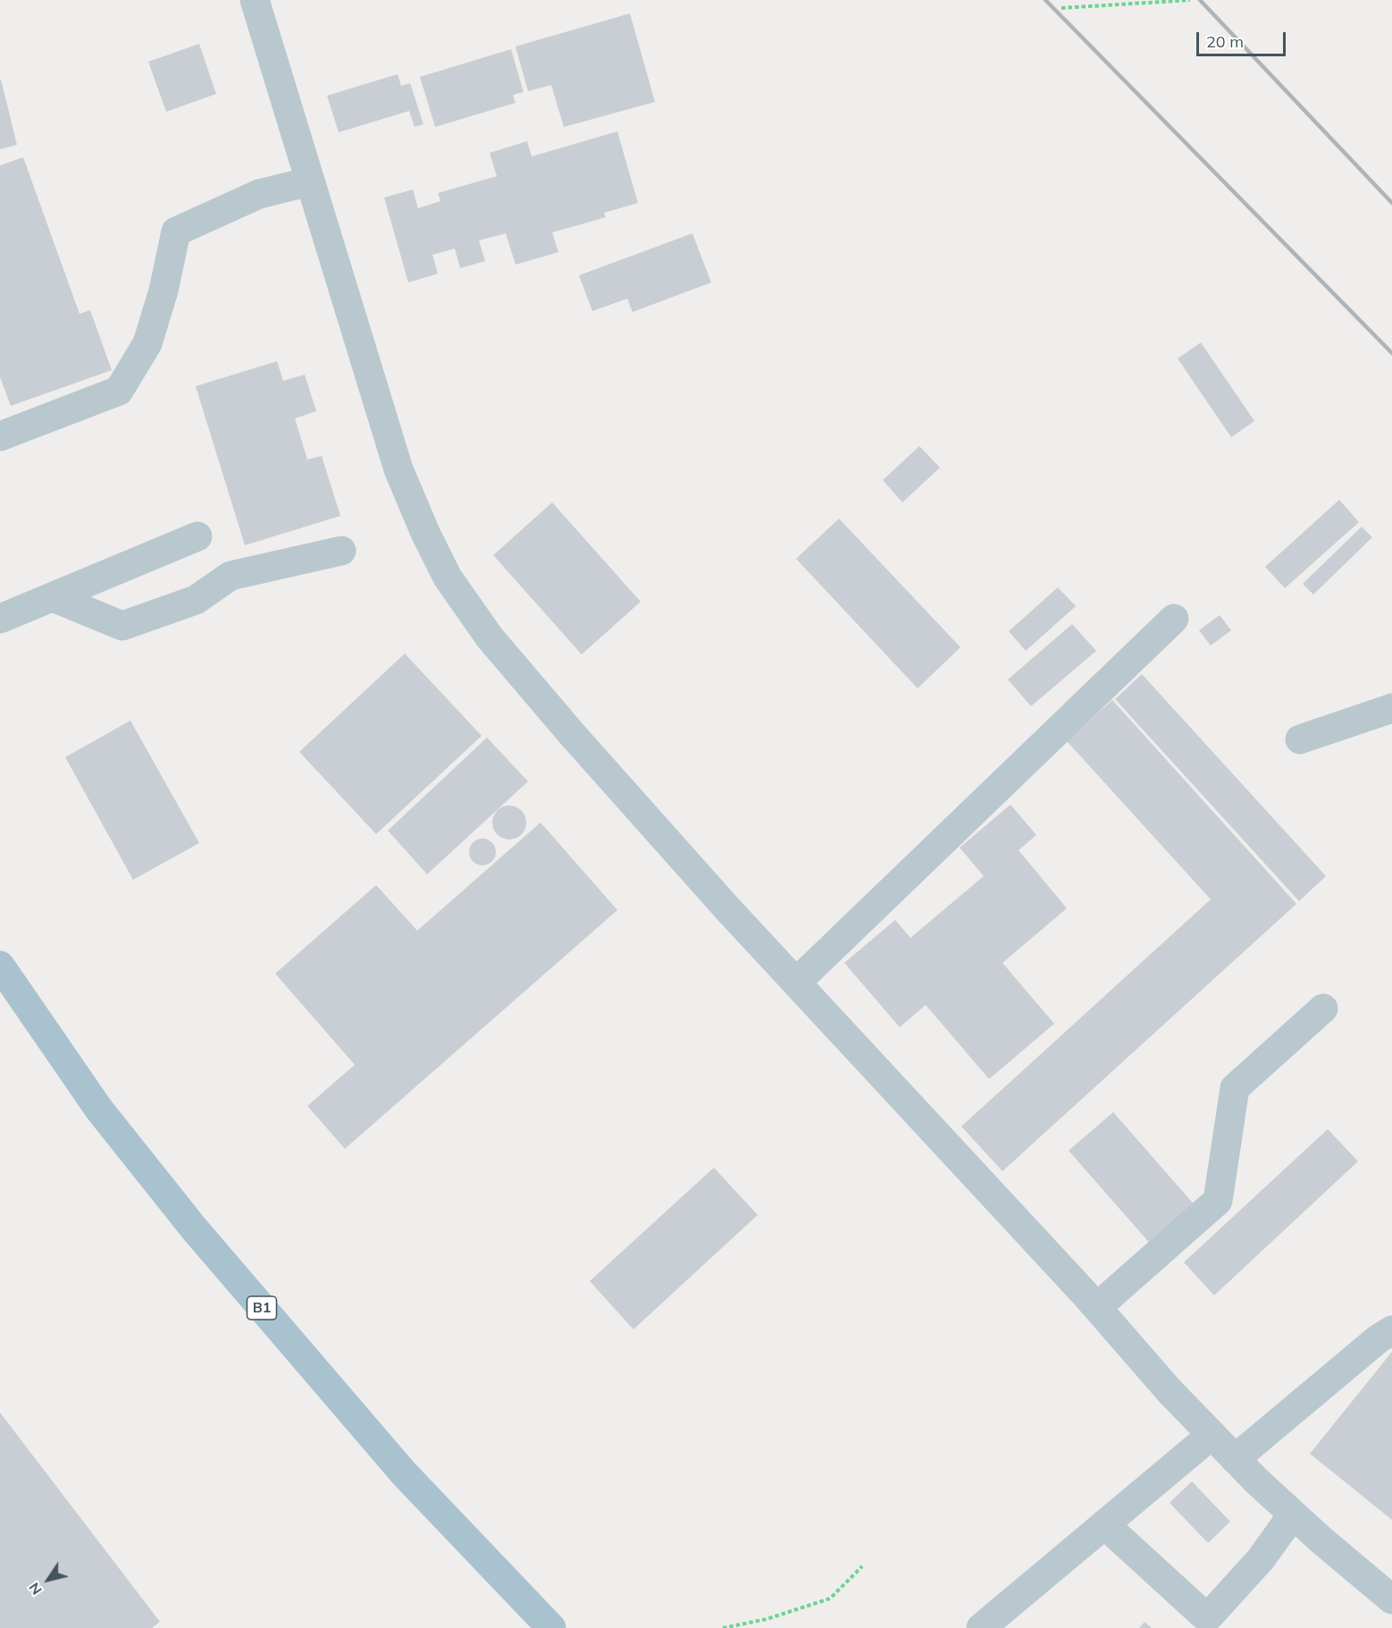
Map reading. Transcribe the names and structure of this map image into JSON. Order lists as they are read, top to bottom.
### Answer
{
  "streets": {
    "main road": ["B1"]
  },
  "scale_bar": "20 m",
  "north": "bottom left"
}
